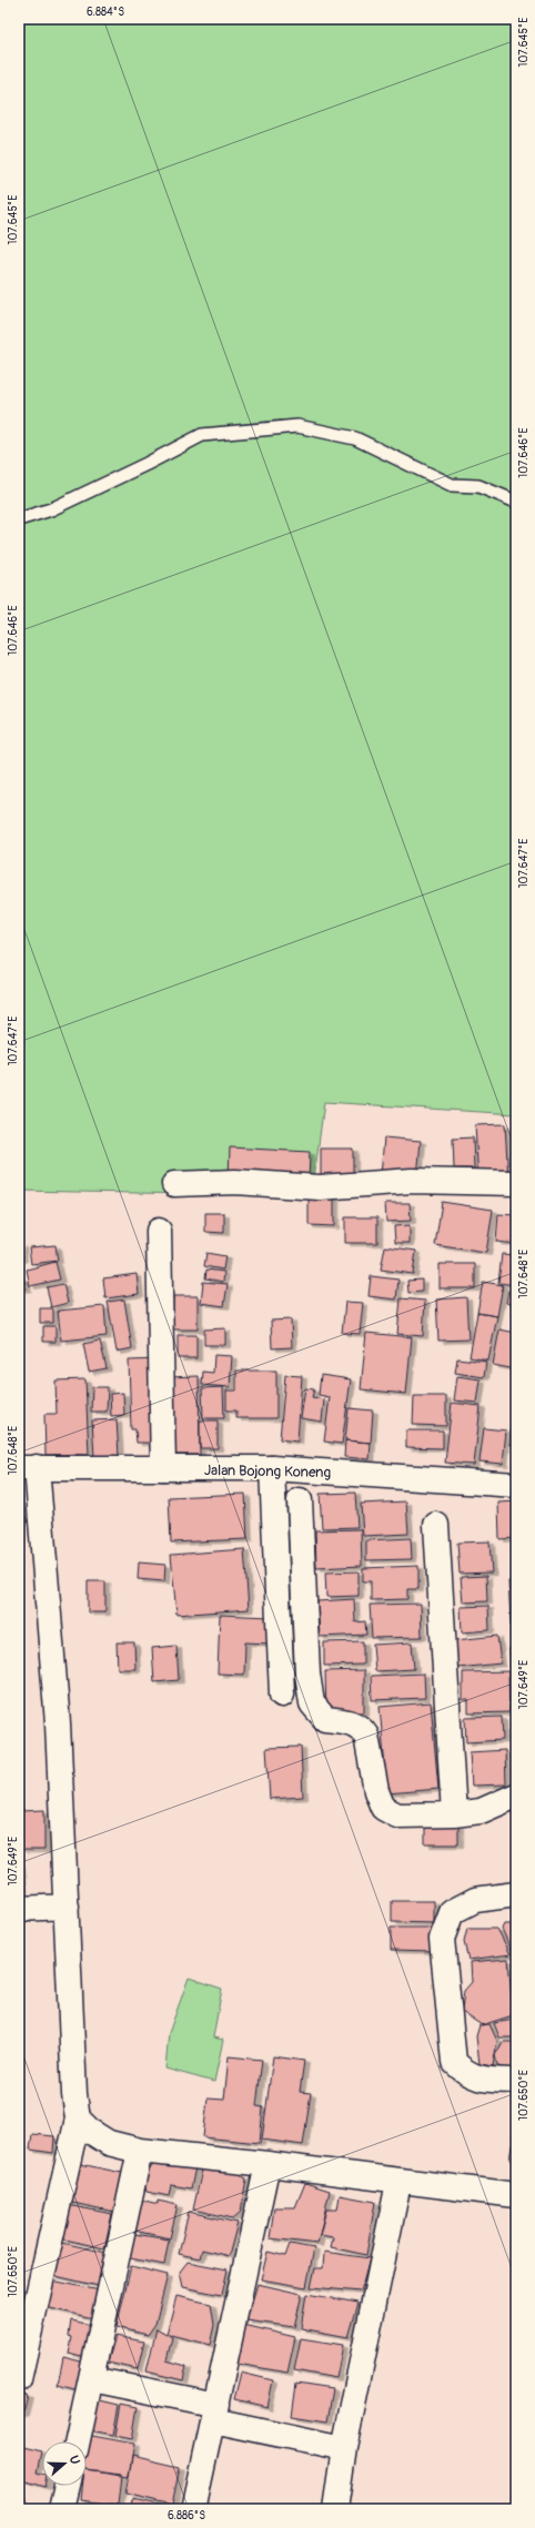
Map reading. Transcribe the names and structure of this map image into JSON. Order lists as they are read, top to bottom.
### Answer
{
  "streets": {
    "street": ["Jalan Bojong Koneng"]
  },
  "north": "right",
  "coordinates": [
    "6.884°S",
    "107.645°E",
    "107.646°E",
    "107.647°E",
    "107.648°E",
    "107.649°E",
    "107.650°E",
    "6.886°S"
  ]
}
